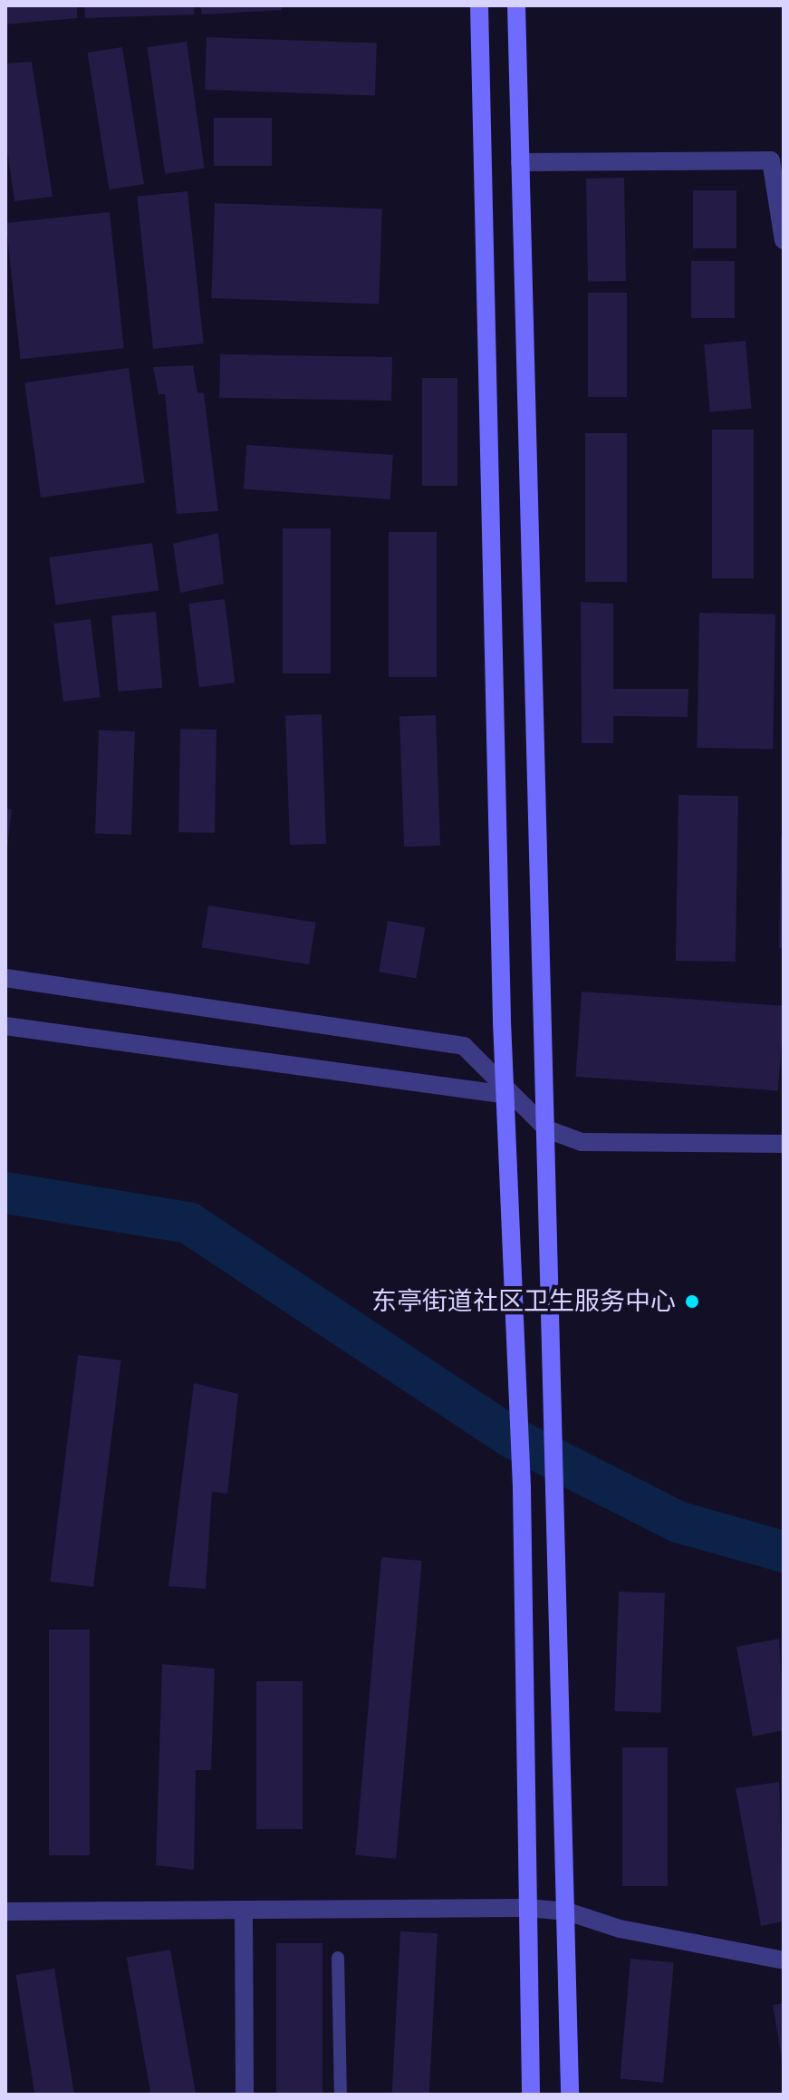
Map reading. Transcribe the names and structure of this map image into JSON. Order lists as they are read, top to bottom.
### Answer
{
  "places": ["东亭街道社区卫生服务中心"]
}
